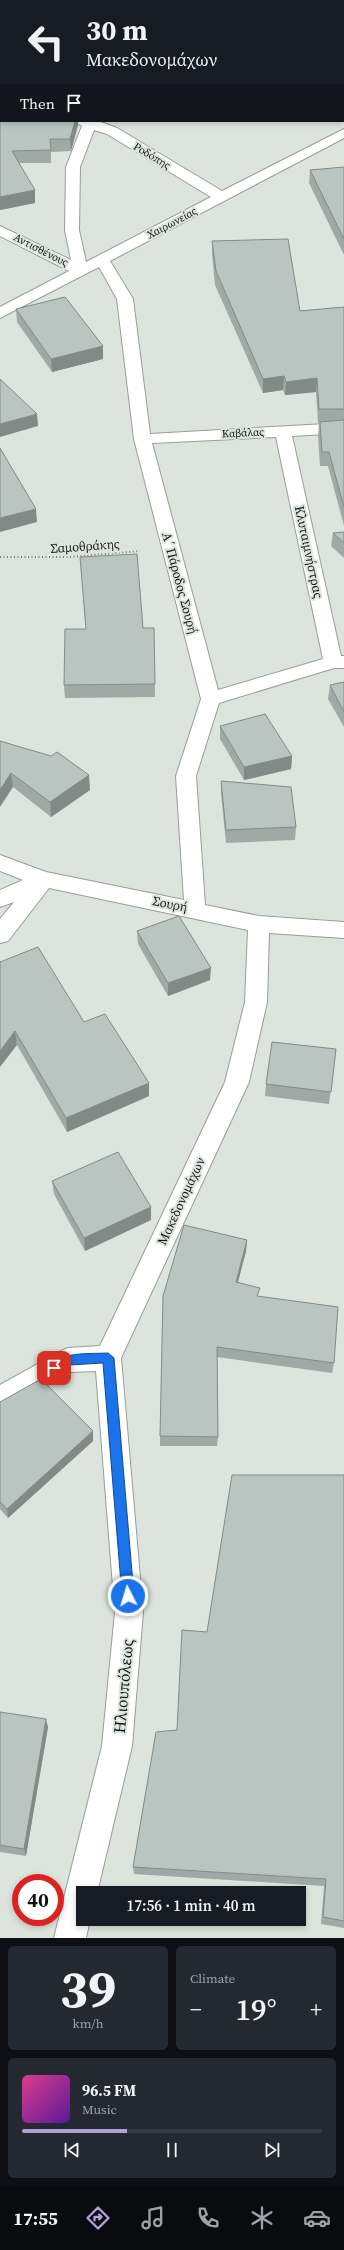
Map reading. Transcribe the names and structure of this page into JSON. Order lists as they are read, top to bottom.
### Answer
{
  "streets": {
    "street": [
      "Ροδόπης",
      "Χαιρωνείας",
      "Αντισθένους",
      "Καβάλας",
      "Κλυταιμνήστρας",
      "Α΄ Πάροδος Σουρή",
      "Σουρή",
      "Μακεδονομάχων",
      "Ηλιουπόλεως"
    ],
    "path": ["Σαμοθράκης"]
  },
  "crossings": [
    ["Ροδόπης", "Χαιρωνείας"],
    ["Χαιρωνείας", "Αντισθένους"],
    ["Χαιρωνείας", "Α΄ Πάροδος Σουρή"],
    ["Καβάλας", "Κλυταιμνήστρας"],
    ["Καβάλας", "Α΄ Πάροδος Σουρή"],
    ["Σαμοθράκης", "Α΄ Πάροδος Σουρή"],
    ["Σουρή", "Μακεδονομάχων"],
    ["Μακεδονομάχων", "Ηλιουπόλεως"]
  ],
  "page": {
    "turn": ["30 m", "Μακεδονομάχων"],
    "then": "Then",
    "limit": "40",
    "trip": "17:56 · 1 min · 40 m",
    "tile": [
      ["39", "km/h"],
      "Climate"
    ],
    "heat": ["−", "19°", "+"],
    "song": ["96.5 FM", "Music"],
    "tabs": "17:55"
  }
}
